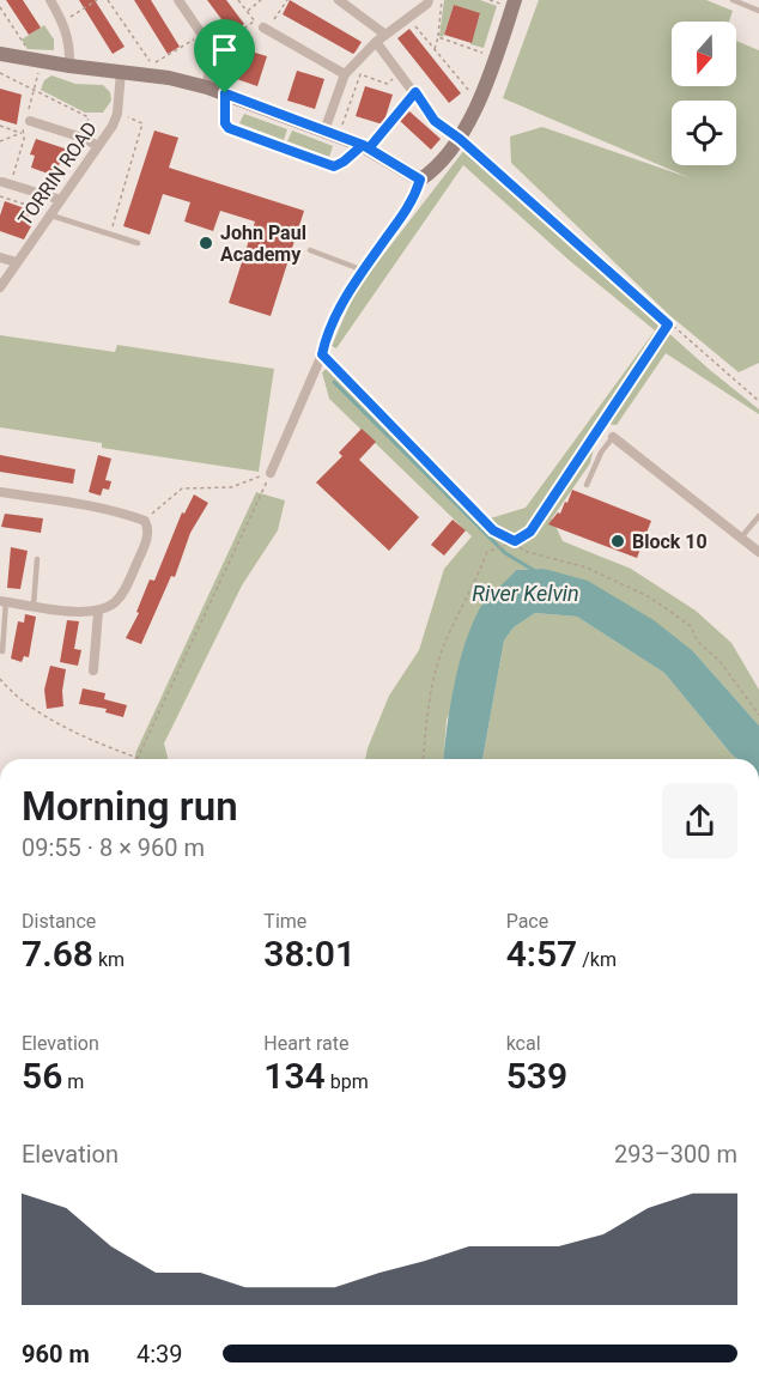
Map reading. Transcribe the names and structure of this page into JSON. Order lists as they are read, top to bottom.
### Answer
{
  "streets": {
    "street": ["TORRIN ROAD"]
  },
  "water": ["River Kelvin"],
  "places": ["John Paul Academy", "Block 10"],
  "north": "bottom",
  "page": {
    "heading": ["Morning run", "09:55 · 8 × 960 m"],
    "stats": [
      ["Distance", "7.68 km"],
      ["Time", "38:01"],
      ["Pace", "4:57 /km"],
      ["Elevation", "56 m"],
      ["Heart rate", "134 bpm"],
      ["kcal", "539"]
    ],
    "chart": ["Elevation", "293–300 m"],
    "list": [
      {
        "name": "960 m",
        "note": "4:39"
      }
    ]
  }
}
